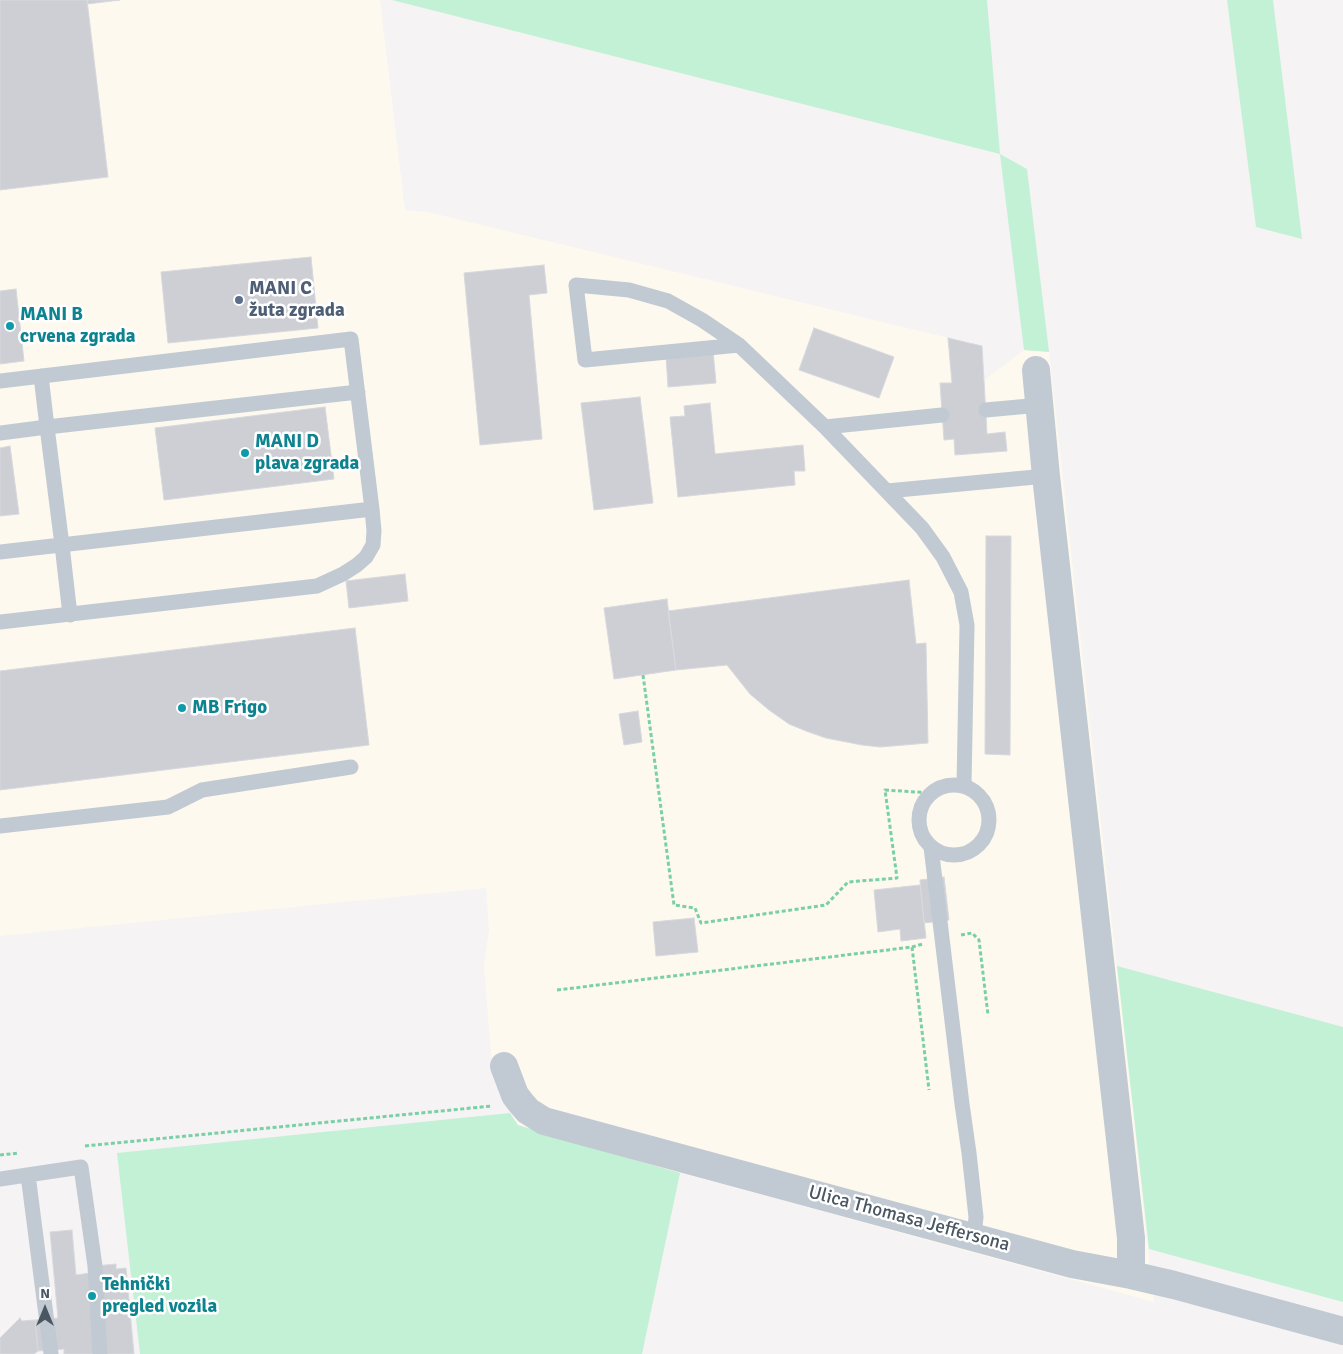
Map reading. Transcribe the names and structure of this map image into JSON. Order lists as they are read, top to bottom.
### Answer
{
  "streets": {
    "street": ["Ulica Thomasa Jeffersona"]
  },
  "places": [
    "MANI C žuta zgrada",
    "MANI B crvena zgrada",
    "MANI D plava zgrada",
    "MB Frigo",
    "Tehnički pregled vozila"
  ],
  "north": "top"
}
